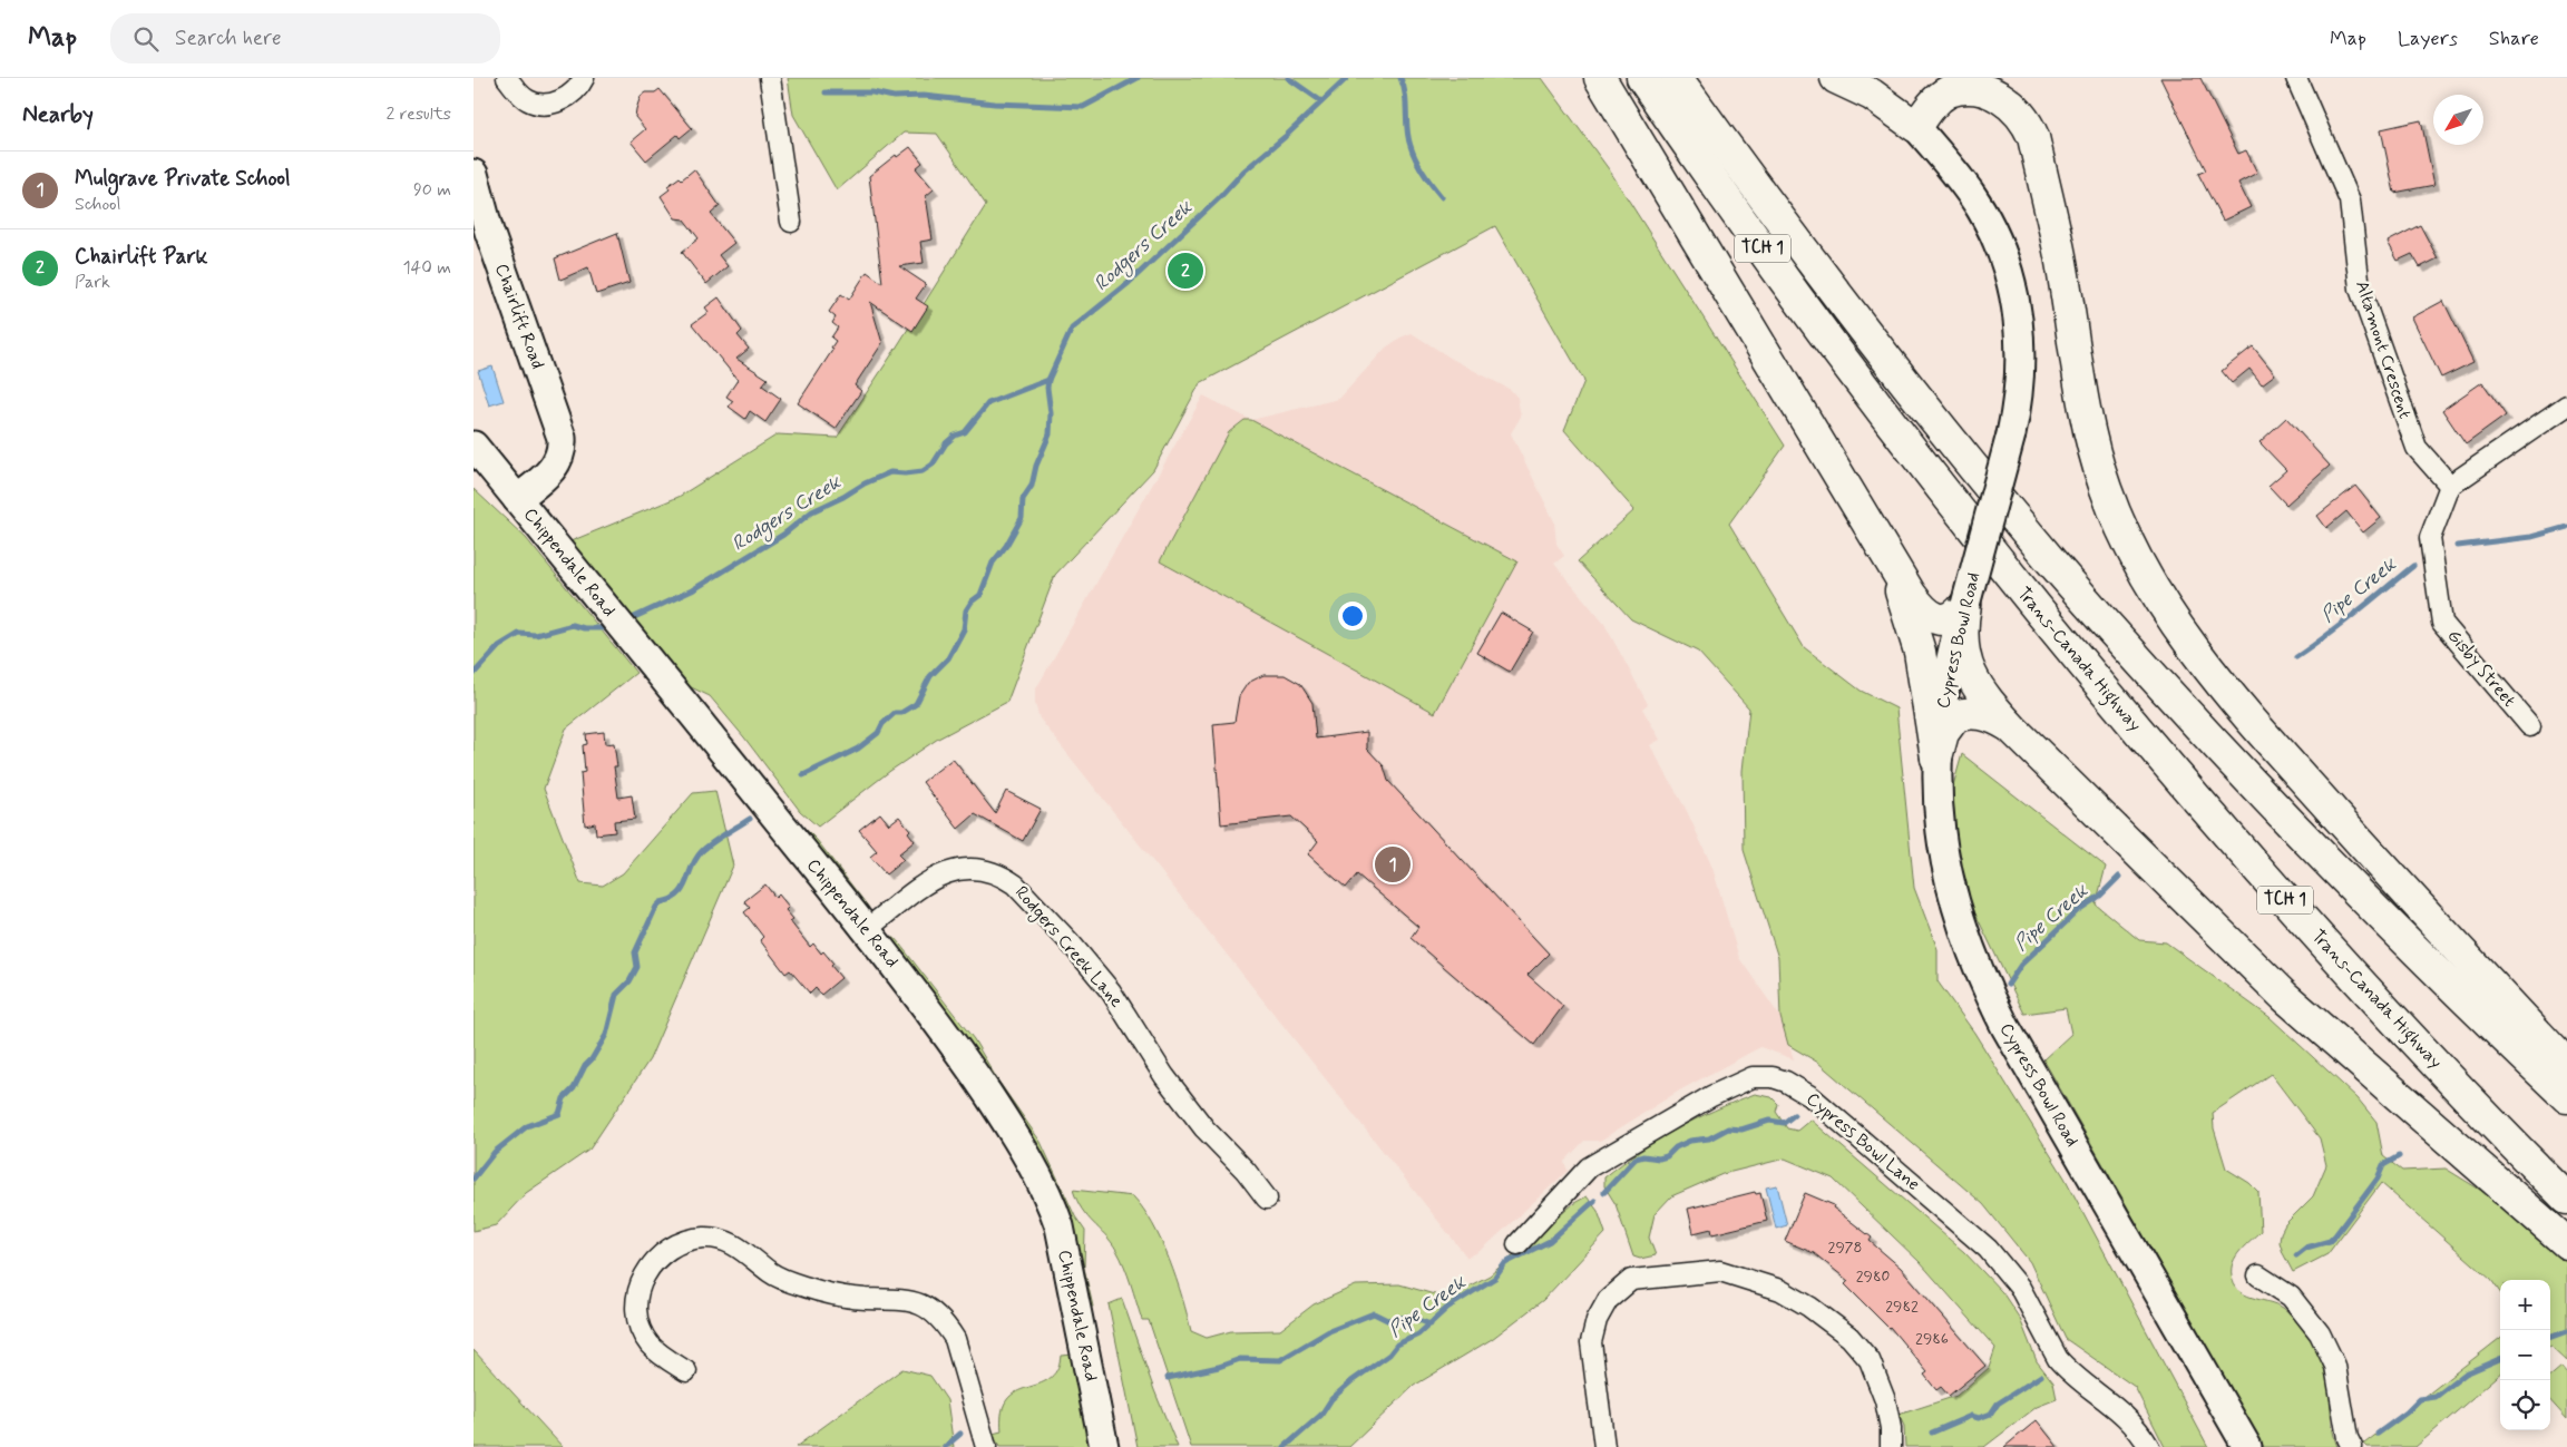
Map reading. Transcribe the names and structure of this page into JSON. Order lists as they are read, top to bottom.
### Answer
{
  "streets": {
    "highway": ["TCH 1", "Trans-Canada Highway"],
    "street": [
      "Chairlift Road",
      "Altamont Crescent",
      "Chippendale Road",
      "Cypress Bowl Road",
      "Gisby Street",
      "Rodgers Creek Lane",
      "Cypress Bowl Lane"
    ]
  },
  "crossings": [
    ["Chairlift Road", "Chippendale Road"],
    ["Altamont Crescent", "Gisby Street"],
    ["Chippendale Road", "Rodgers Creek Lane"]
  ],
  "water": ["Rodgers Creek", "Pipe Creek"],
  "house_numbers": [
    "2978",
    "2980",
    "2982",
    "2986"
  ],
  "north": "bottom left",
  "page": {
    "header": "Map",
    "search": "Search here",
    "nav": ["Map", "Layers", "Share"],
    "heading": ["Nearby", "2 results"],
    "list": [
      {
        "mark": "1",
        "name": "Mulgrave Private School",
        "note": "School",
        "value": "90 m"
      },
      {
        "mark": "2",
        "name": "Chairlift Park",
        "note": "Park",
        "value": "140 m"
      }
    ],
    "pins": ["2", "1"],
    "map_buttons": ["+", "−"]
  }
}
